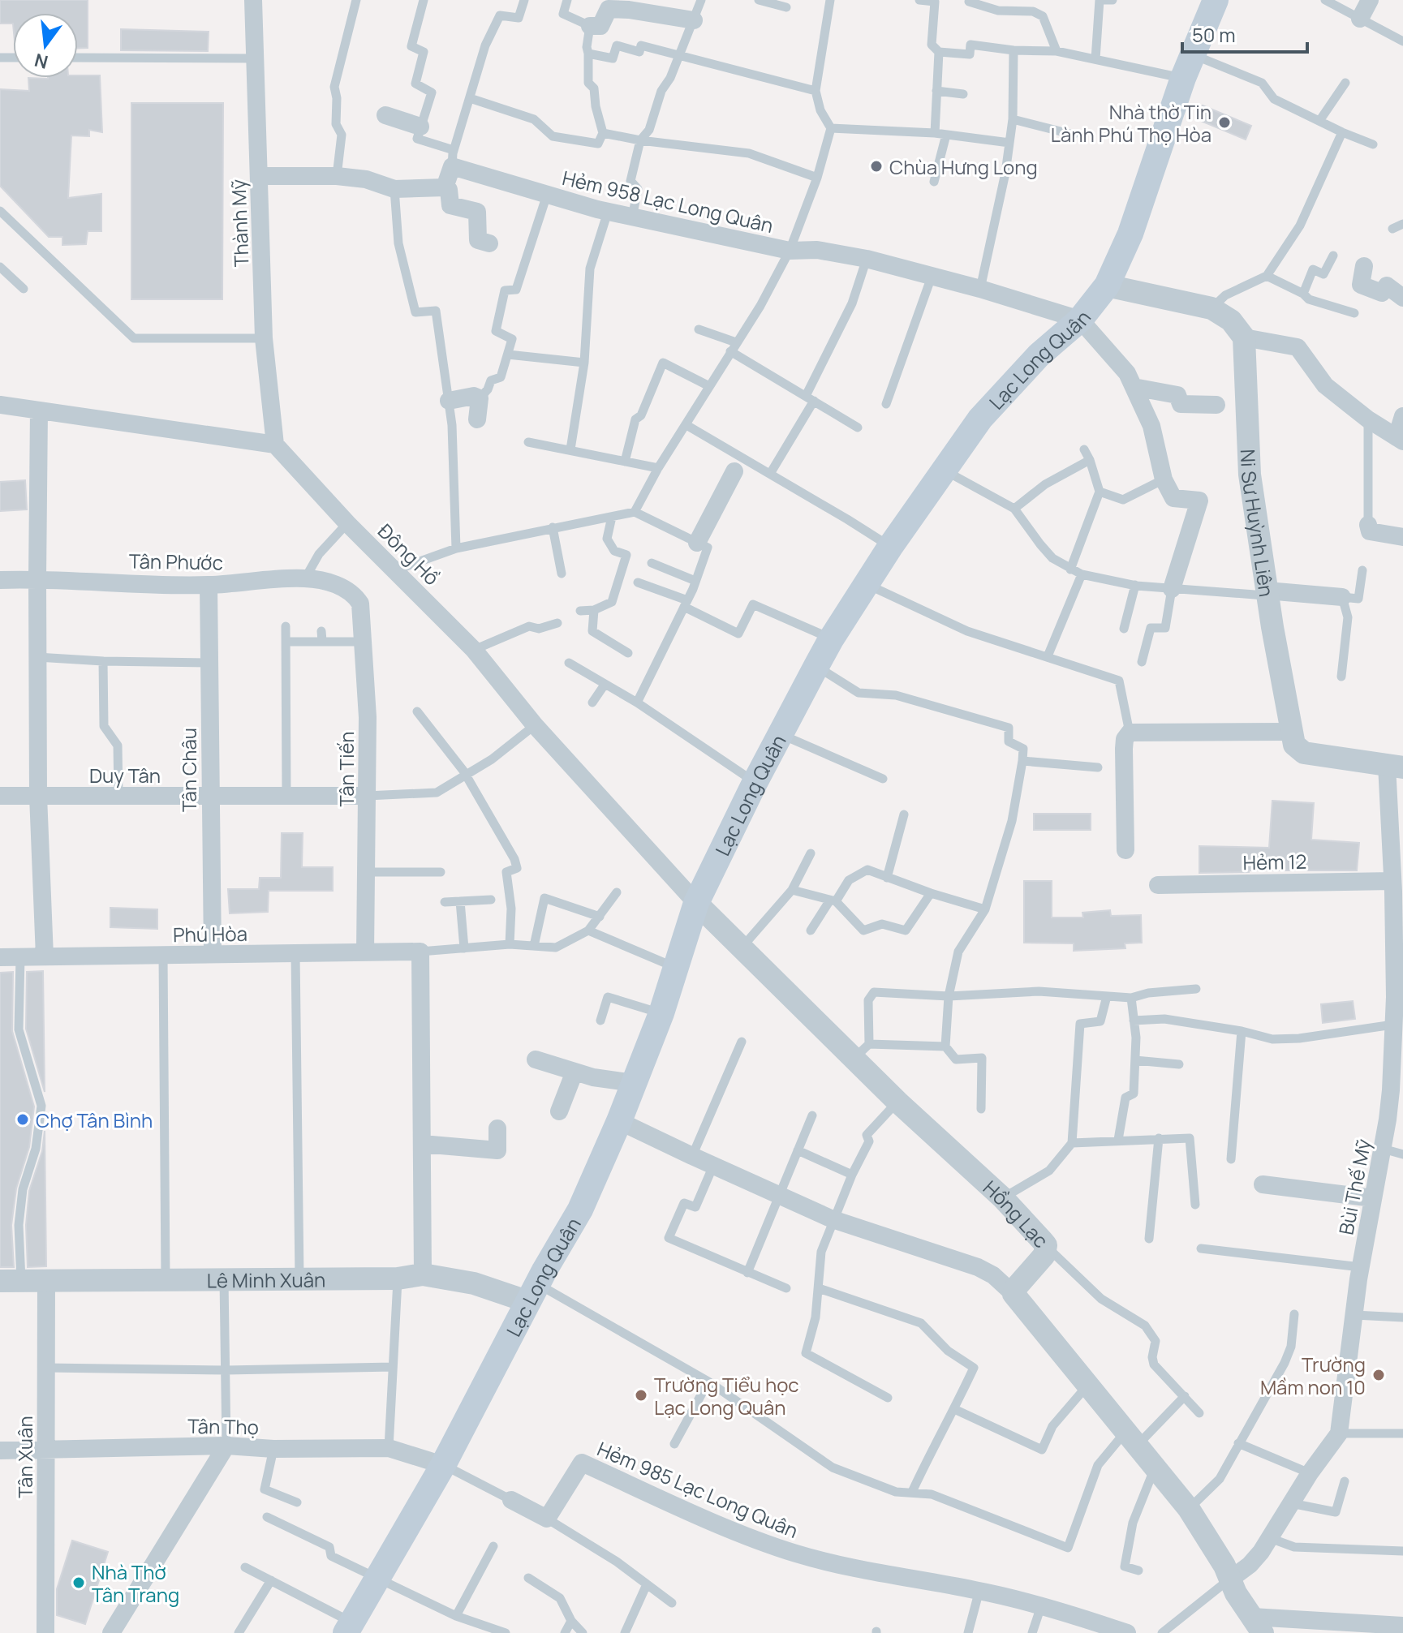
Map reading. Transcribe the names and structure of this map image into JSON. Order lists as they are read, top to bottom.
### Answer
{
  "streets": {
    "main road": ["Lạc Long Quân"],
    "street": [
      "Hẻm 958 Lạc Long Quân",
      "Thành Mỹ",
      "Ni Sư Huỳnh Liên",
      "Đông Hồ",
      "Tân Phước",
      "Tân Tiến",
      "Tân Châu",
      "Duy Tân",
      "Hẻm 12",
      "Phú Hòa",
      "Bùi Thế Mỹ",
      "Hồng Lạc",
      "Lê Minh Xuân",
      "Tân Thọ",
      "Tân Xuân",
      "Hẻm 985 Lạc Long Quân"
    ]
  },
  "crossings": [
    ["Hẻm 958 Lạc Long Quân", "Lạc Long Quân"],
    ["Thành Mỹ", "Đông Hồ"],
    ["Lạc Long Quân", "Đông Hồ"],
    ["Lạc Long Quân", "Hồng Lạc"],
    ["Lạc Long Quân", "Lê Minh Xuân"],
    ["Lạc Long Quân", "Tân Thọ"],
    ["Đông Hồ", "Hồng Lạc"],
    ["Tân Phước", "Tân Tiến"],
    ["Tân Phước", "Tân Châu"],
    ["Tân Tiến", "Duy Tân"],
    ["Tân Tiến", "Phú Hòa"],
    ["Tân Châu", "Duy Tân"],
    ["Tân Châu", "Phú Hòa"],
    ["Hẻm 12", "Bùi Thế Mỹ"],
    ["Lê Minh Xuân", "Tân Xuân"],
    ["Tân Thọ", "Tân Xuân"]
  ],
  "places": [
    "Nhà thờ Tin Lành Phú Thọ Hòa",
    "Chùa Hưng Long",
    "Chợ Tân Bình",
    "Trường Mầm non 10",
    "Trường Tiểu học Lạc Long Quân",
    "Nhà Thờ Tân Trang"
  ],
  "scale_bar": "50 m",
  "north": "bottom"
}
